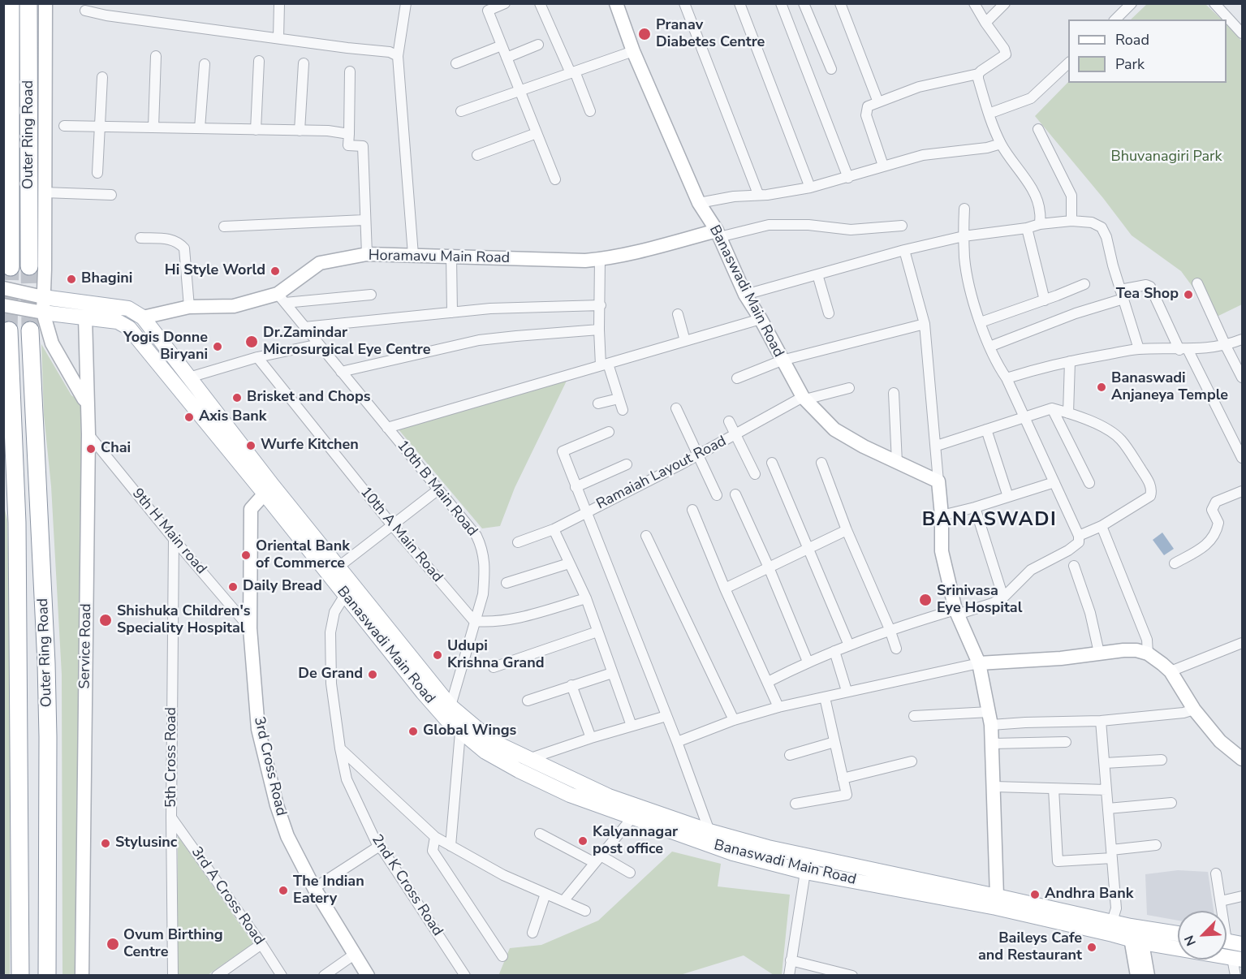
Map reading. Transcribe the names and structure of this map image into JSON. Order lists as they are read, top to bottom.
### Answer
{
  "streets": {
    "highway": ["Outer Ring Road"],
    "main road": ["Banaswadi Main Road"],
    "street": [
      "Horamavu Main Road",
      "Ramaiah Layout Road",
      "10th B Main Road",
      "9th H Main road",
      "10th A Main Road",
      "Service Road",
      "5th Cross Road",
      "3rd Cross Road",
      "2nd K Cross Road",
      "3rd A Cross Road"
    ]
  },
  "crossings": [
    ["Horamavu Main Road", "Banaswadi Main Road"],
    ["Horamavu Main Road", "10th B Main Road"],
    ["Banaswadi Main Road", "Ramaiah Layout Road"],
    ["Banaswadi Main Road", "10th B Main Road"],
    ["Banaswadi Main Road", "Service Road"],
    ["Banaswadi Main Road", "3rd Cross Road"],
    ["Banaswadi Main Road", "2nd K Cross Road"],
    ["10th B Main Road", "10th A Main Road"],
    ["9th H Main road", "Service Road"],
    ["9th H Main road", "5th Cross Road"],
    ["9th H Main road", "3rd Cross Road"],
    ["5th Cross Road", "3rd A Cross Road"]
  ],
  "districts": ["BANASWADI"],
  "parks": ["Bhuvanagiri Park"],
  "places": [
    "Pranav Diabetes Centre",
    "Hi Style World",
    "Bhagini",
    "Tea Shop",
    "Dr.Zamindar Microsurgical Eye Centre",
    "Yogis Donne Biryani",
    "Banaswadi Anjaneya Temple",
    "Brisket and Chops",
    "Axis Bank",
    "Wurfe Kitchen",
    "Chai",
    "Oriental Bank of Commerce",
    "Daily Bread",
    "Srinivasa Eye Hospital",
    "Shishuka Children's Speciality Hospital",
    "Udupi Krishna Grand",
    "De Grand",
    "Global Wings",
    "Kalyannagar post office",
    "Stylusinc",
    "The Indian Eatery",
    "Andhra Bank",
    "Ovum Birthing Centre",
    "Baileys Cafe and Restaurant"
  ],
  "legend": ["Road", "Park"],
  "north": "bottom left"
}
